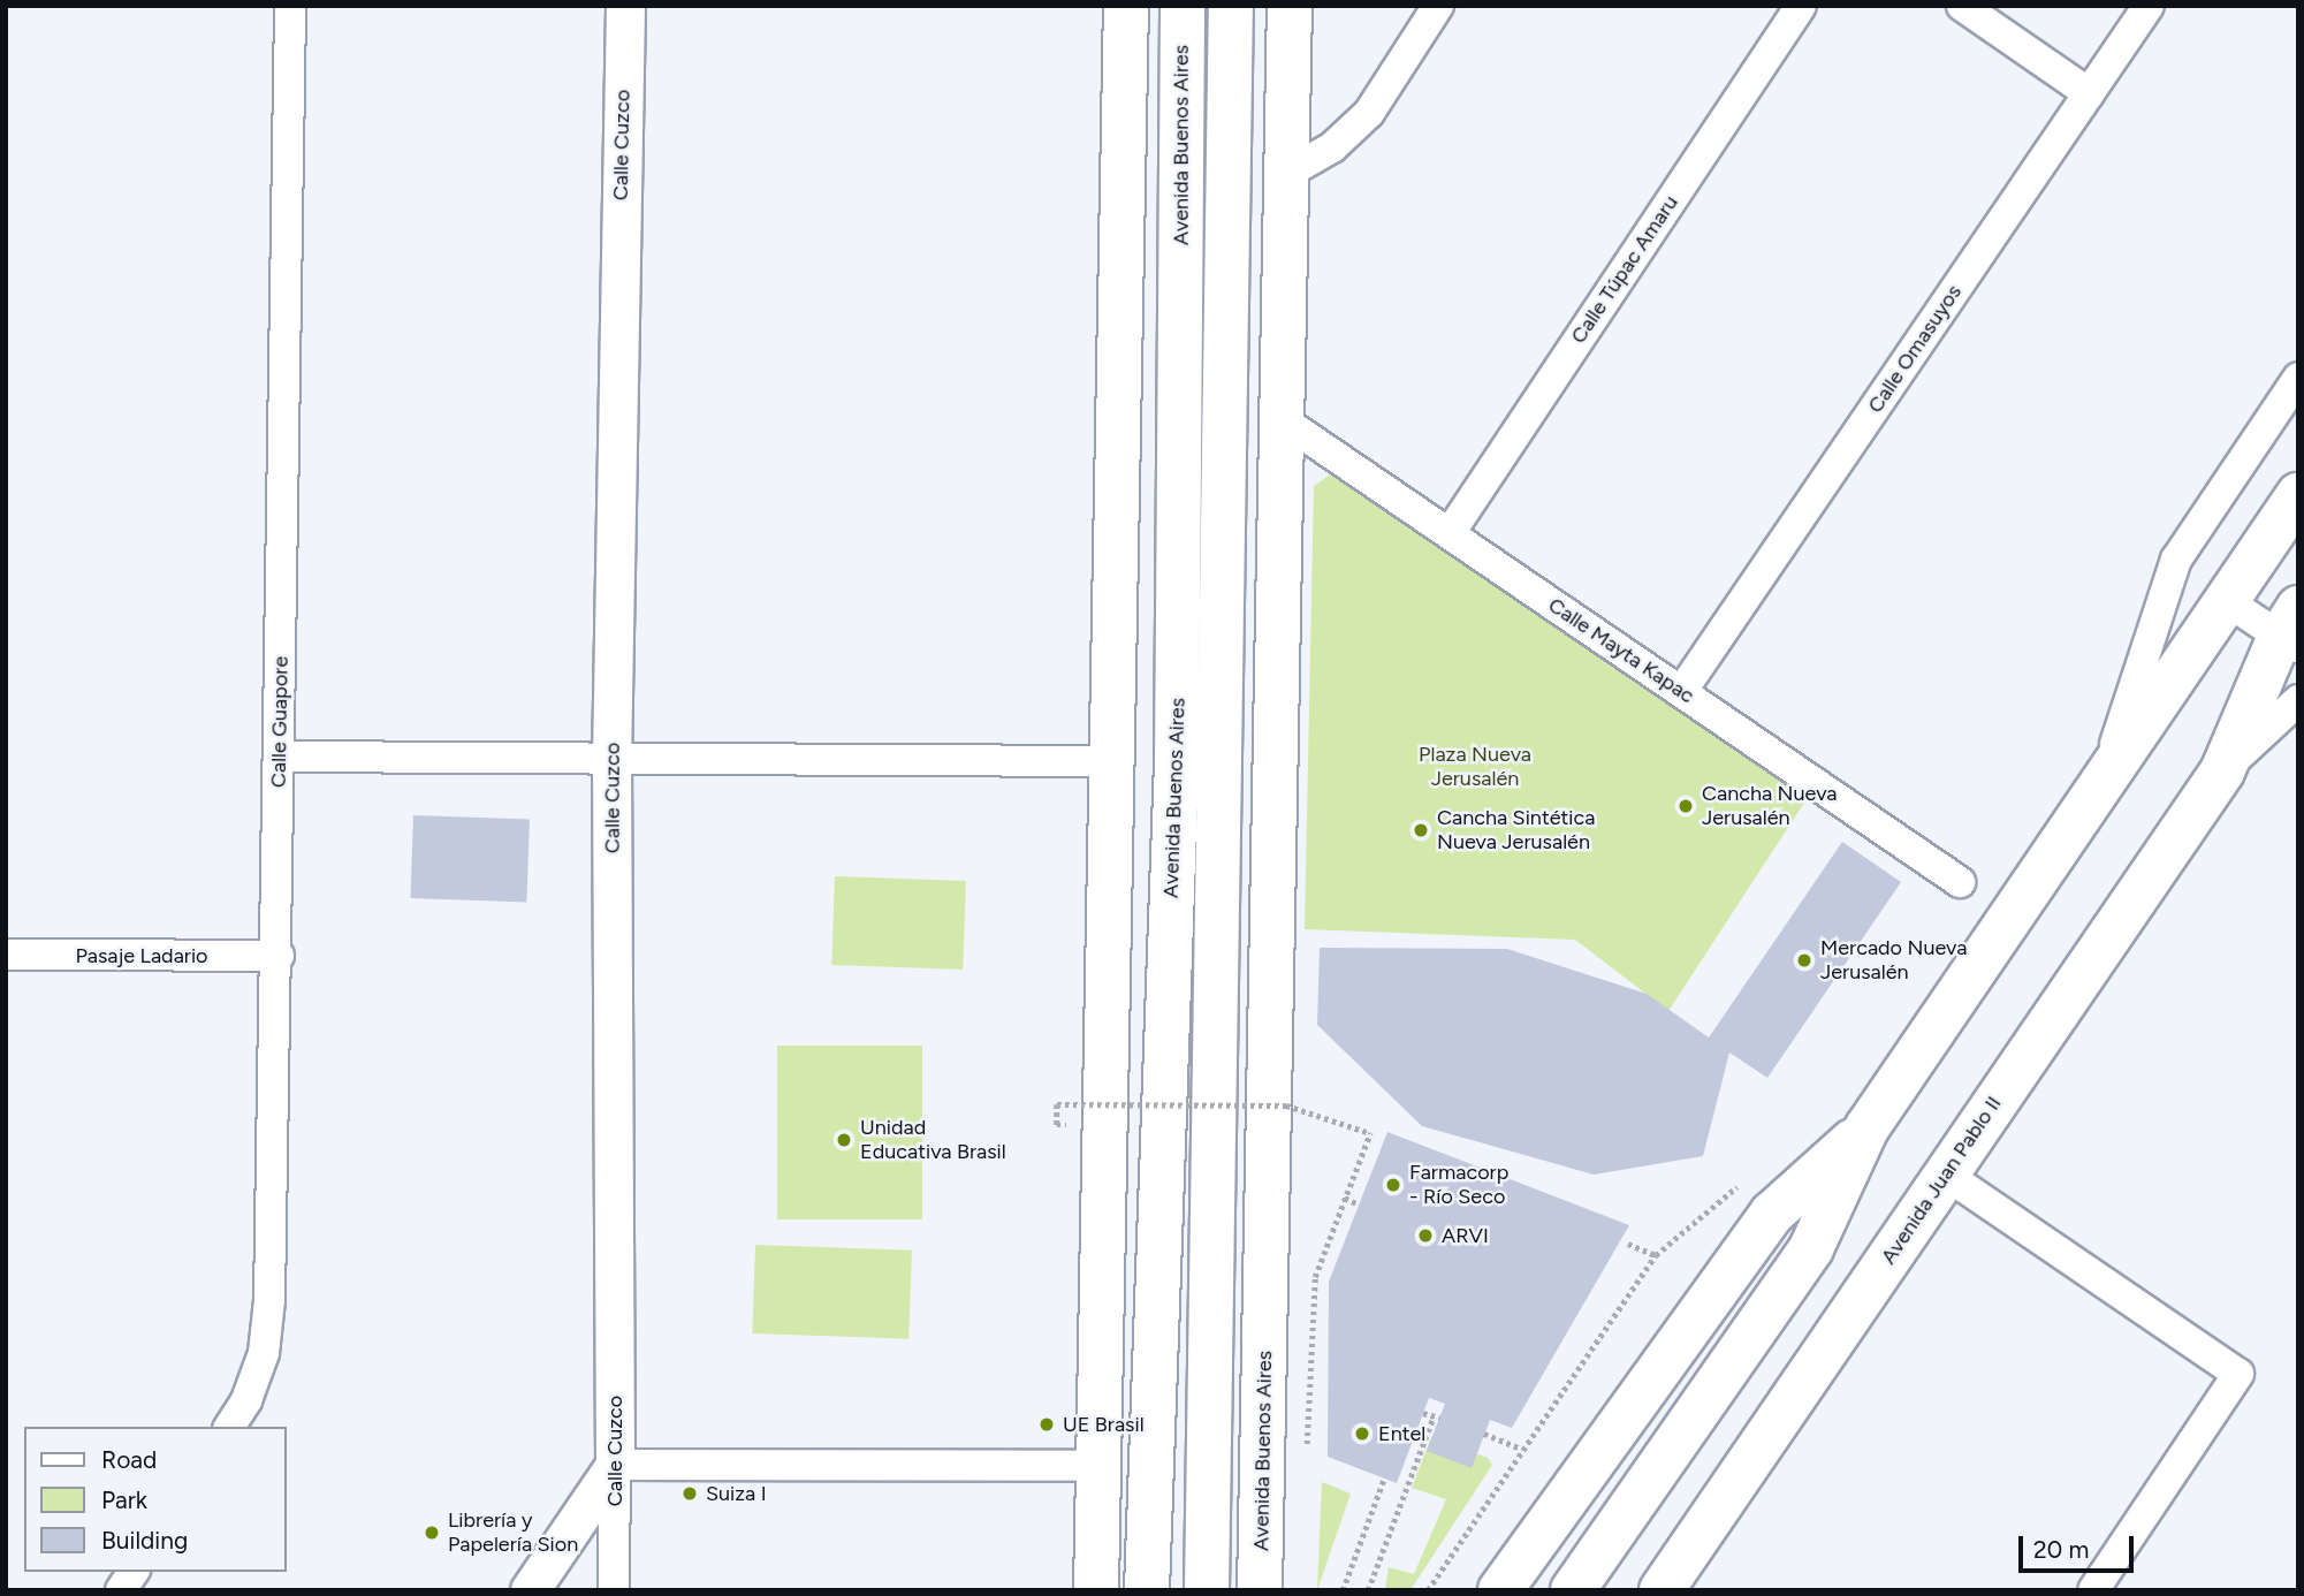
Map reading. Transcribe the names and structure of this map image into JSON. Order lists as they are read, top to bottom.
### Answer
{
  "streets": {
    "main road": ["Avenida Buenos Aires", "Avenida Juan Pablo II"],
    "street": [
      "Calle Cuzco",
      "Calle Túpac Amaru",
      "Calle Omasuyos",
      "Calle Mayta Kapac",
      "Calle Guapore",
      "Pasaje Ladario"
    ]
  },
  "crossings": [
    ["Avenida Buenos Aires", "Calle Mayta Kapac"],
    ["Calle Túpac Amaru", "Calle Mayta Kapac"],
    ["Calle Omasuyos", "Calle Mayta Kapac"],
    ["Calle Guapore", "Pasaje Ladario"]
  ],
  "parks": ["Plaza Nueva Jerusalén"],
  "places": [
    "Cancha Nueva Jerusalén",
    "Cancha Sintética Nueva Jerusalén",
    "Mercado Nueva Jerusalén",
    "Unidad Educativa Brasil",
    "Farmacorp - Río Seco",
    "ARVI",
    "UE Brasil",
    "Entel",
    "Suiza I",
    "Librería y Papelería Sion"
  ],
  "legend": ["Road", "Park", "Building"],
  "scale_bar": "20 m"
}
